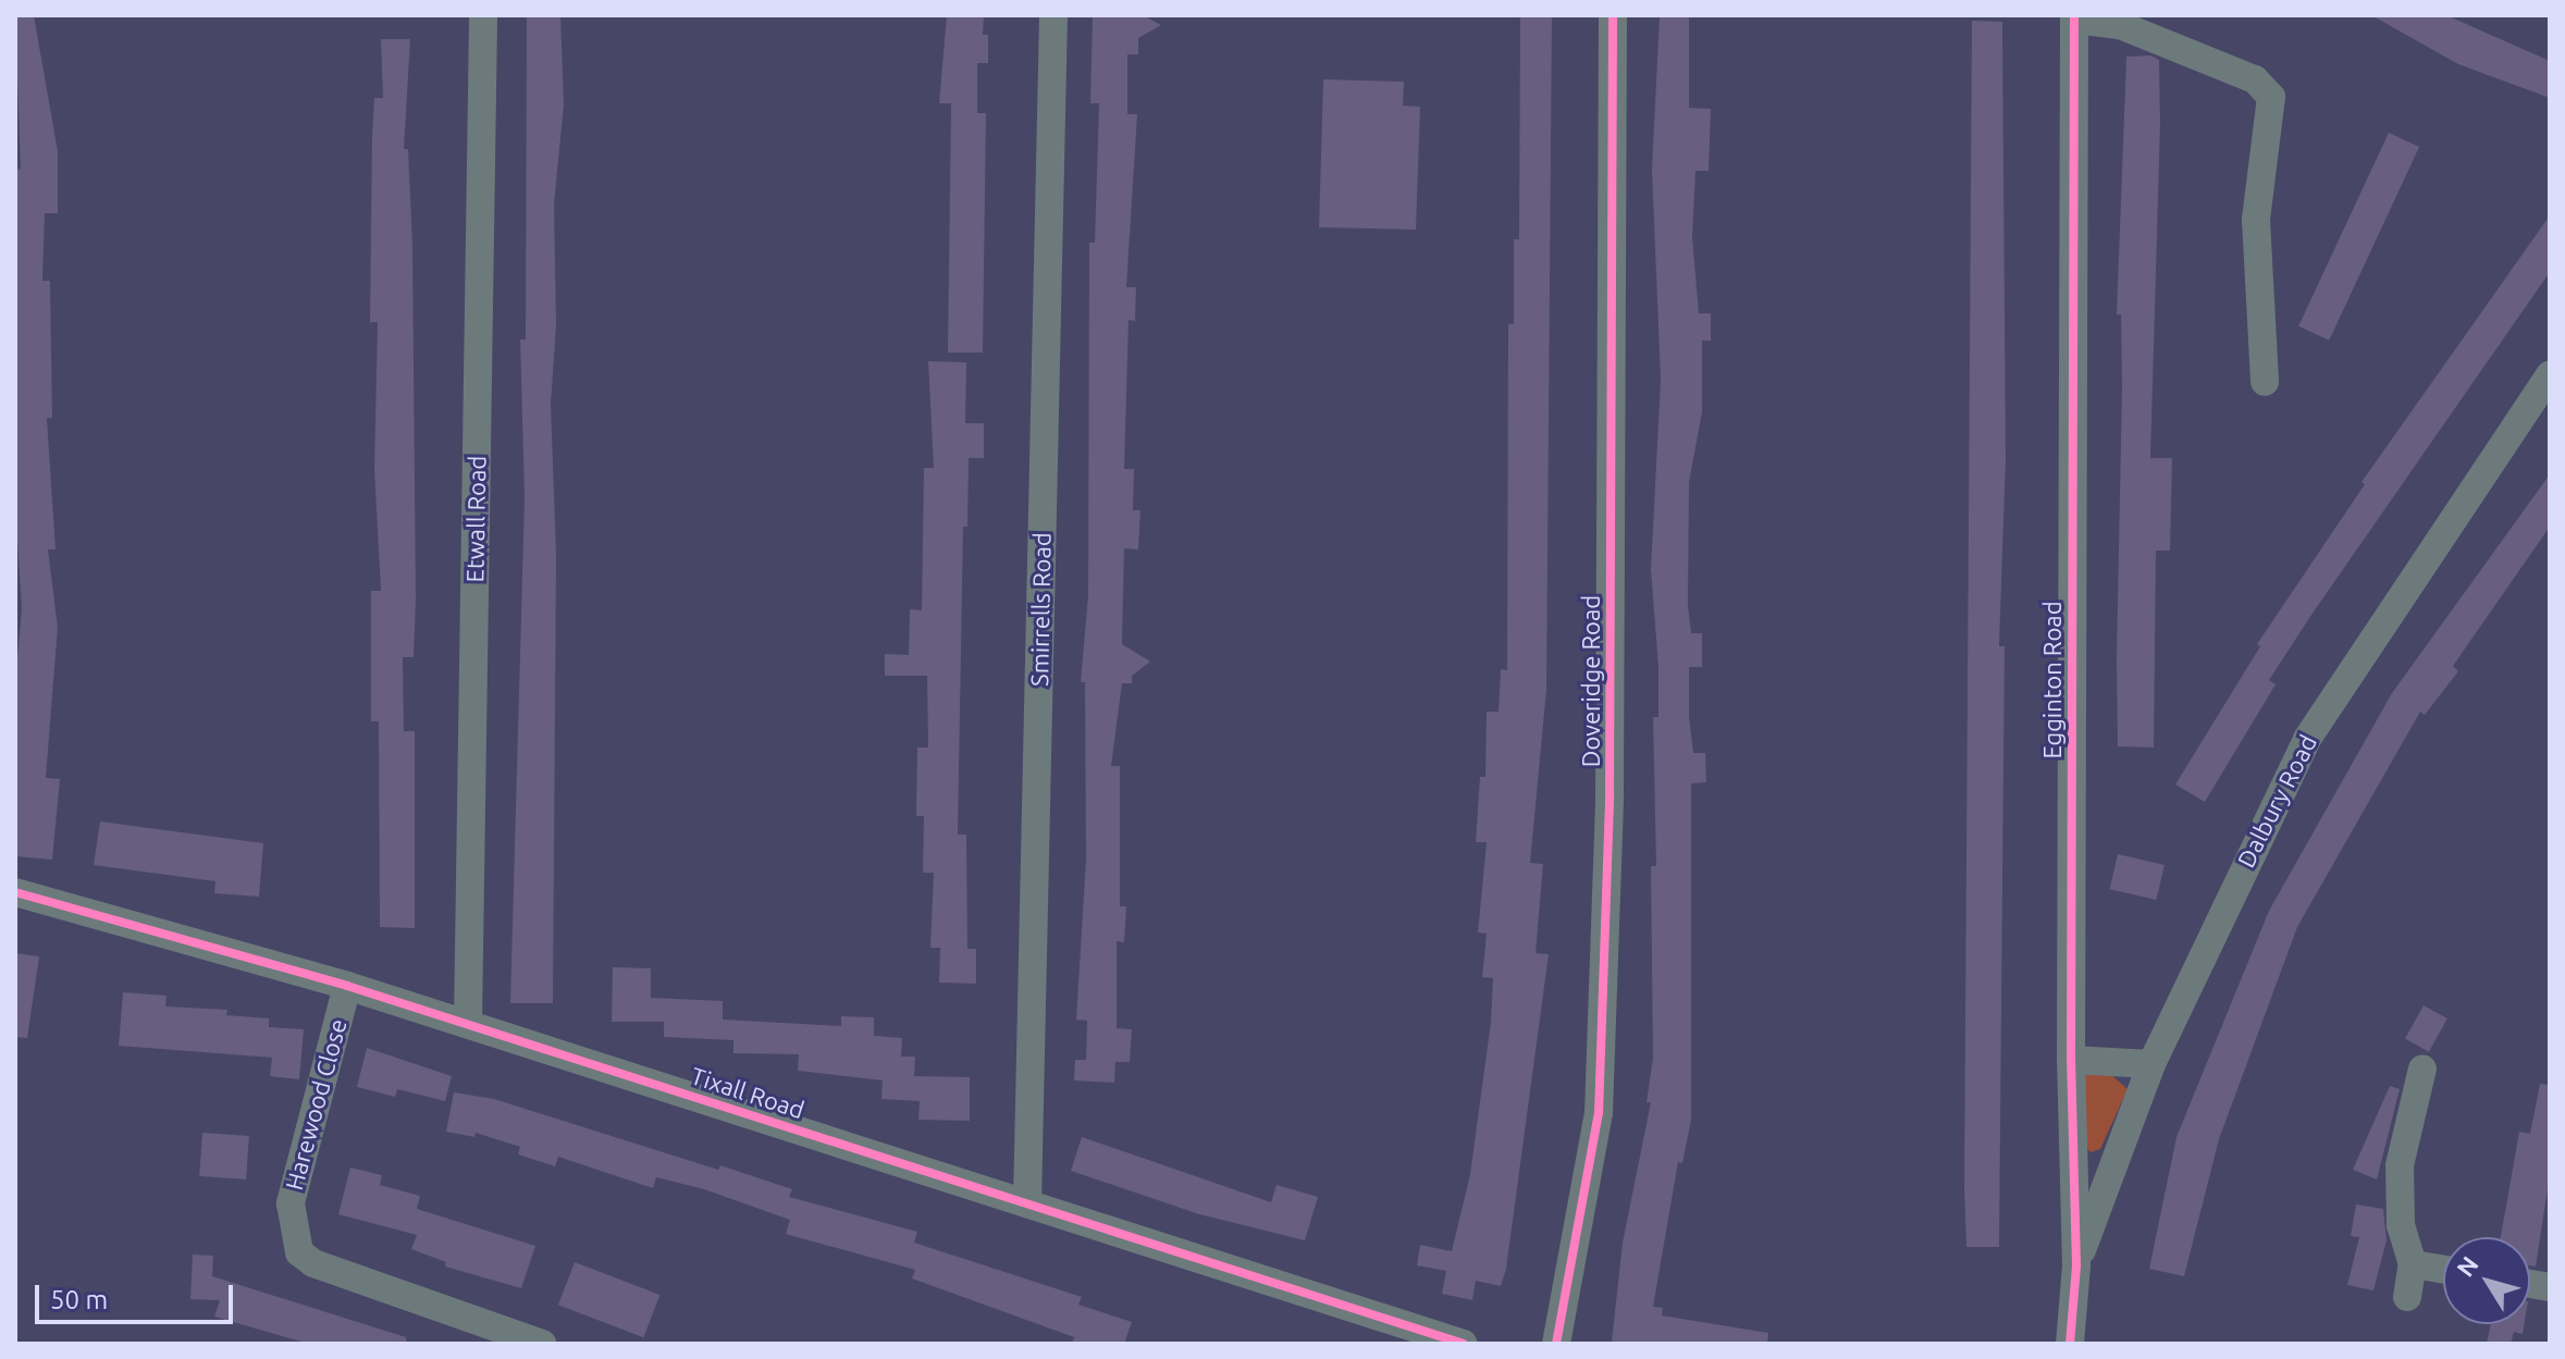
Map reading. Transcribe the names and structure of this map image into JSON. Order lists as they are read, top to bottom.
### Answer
{
  "streets": {
    "street": [
      "Etwall Road",
      "Smirrells Road",
      "Egginton Road",
      "Doveridge Road",
      "Dalbury Road",
      "Tixall Road",
      "Harewood Close"
    ]
  },
  "crossings": [
    ["Etwall Road", "Tixall Road"],
    ["Smirrells Road", "Tixall Road"],
    ["Egginton Road", "Dalbury Road"],
    ["Tixall Road", "Harewood Close"]
  ],
  "scale_bar": "50 m",
  "north": "top left"
}
